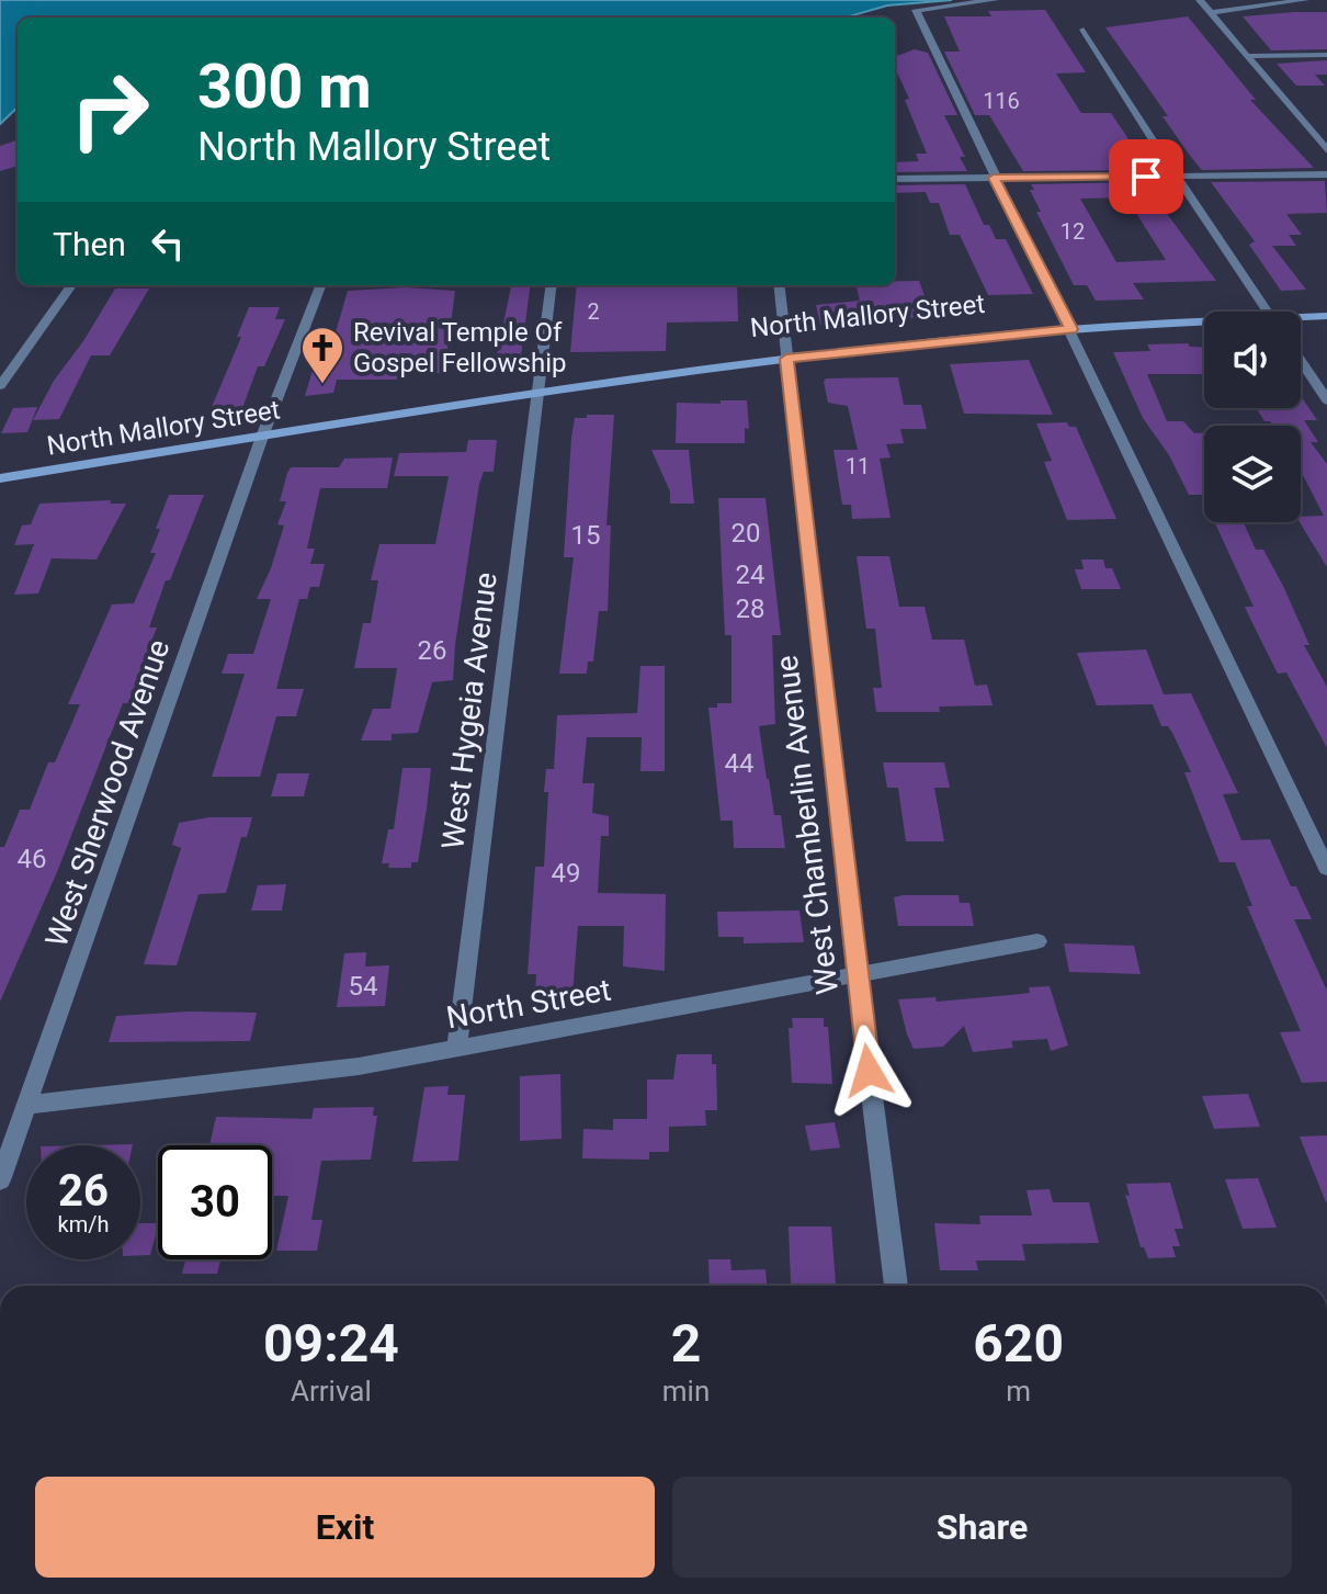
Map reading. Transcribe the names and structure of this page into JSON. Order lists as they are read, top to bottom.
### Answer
{
  "streets": {
    "main road": ["North Mallory Street"],
    "street": [
      "West Hygeia Avenue",
      "West Sherwood Avenue",
      "West Chamberlin Avenue",
      "North Street"
    ]
  },
  "crossings": [
    ["North Mallory Street", "West Hygeia Avenue"],
    ["North Mallory Street", "West Sherwood Avenue"],
    ["North Mallory Street", "West Chamberlin Avenue"],
    ["West Hygeia Avenue", "North Street"],
    ["West Sherwood Avenue", "North Street"],
    ["West Chamberlin Avenue", "North Street"]
  ],
  "places": {
    "church": ["Revival Temple Of Gospel Fellowship"]
  },
  "house_numbers": [
    "116",
    "12",
    "2",
    "11",
    "20",
    "15",
    "24",
    "28",
    "26",
    "44",
    "46",
    "49",
    "54"
  ],
  "page": {
    "turn": ["300 m", "North Mallory Street"],
    "then": "Then",
    "speed": "26 km/h",
    "limit": "30",
    "eta": [
      "09:24",
      "Arrival",
      "2",
      "min",
      "620",
      "m"
    ],
    "buttons": ["Exit", "Share"]
  }
}
